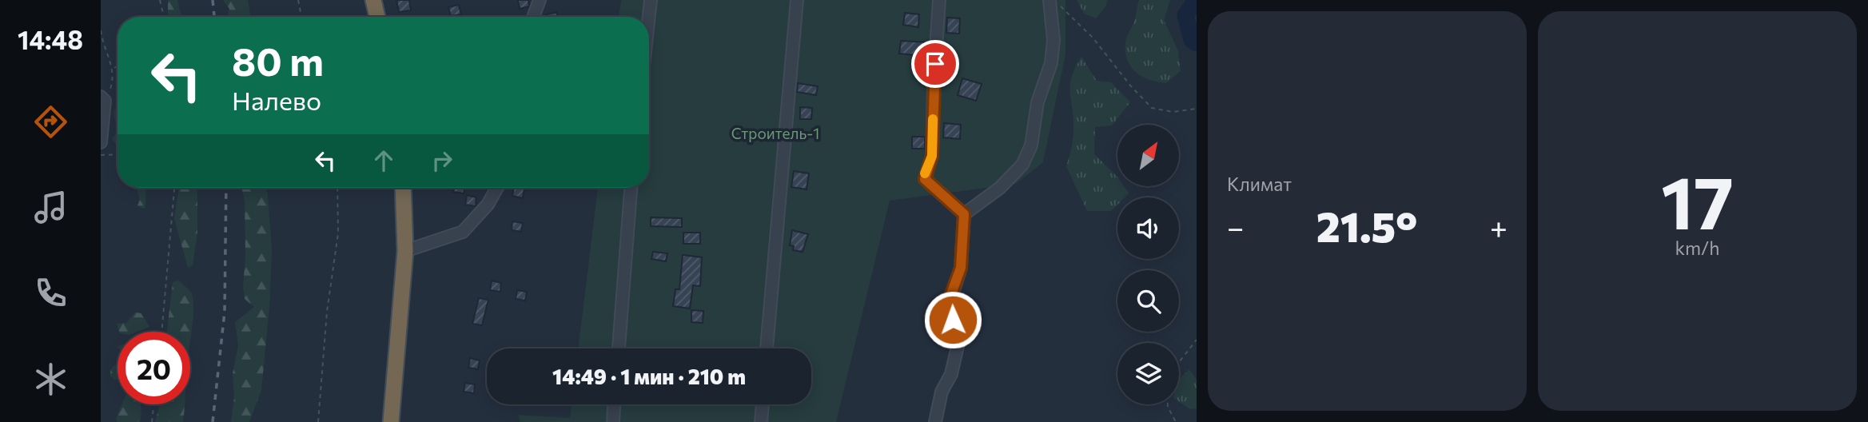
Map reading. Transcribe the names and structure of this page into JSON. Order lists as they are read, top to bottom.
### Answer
{
  "parks": ["Строитель-1"],
  "north": "top right",
  "page": {
    "tabs": "14:48",
    "tile": [
      "Климат",
      ["17", "km/h"]
    ],
    "turn": ["80 m", "Налево"],
    "heat": ["−", "21.5°", "+"],
    "limit": "20",
    "trip": "14:49 · 1 мин · 210 m"
  }
}
